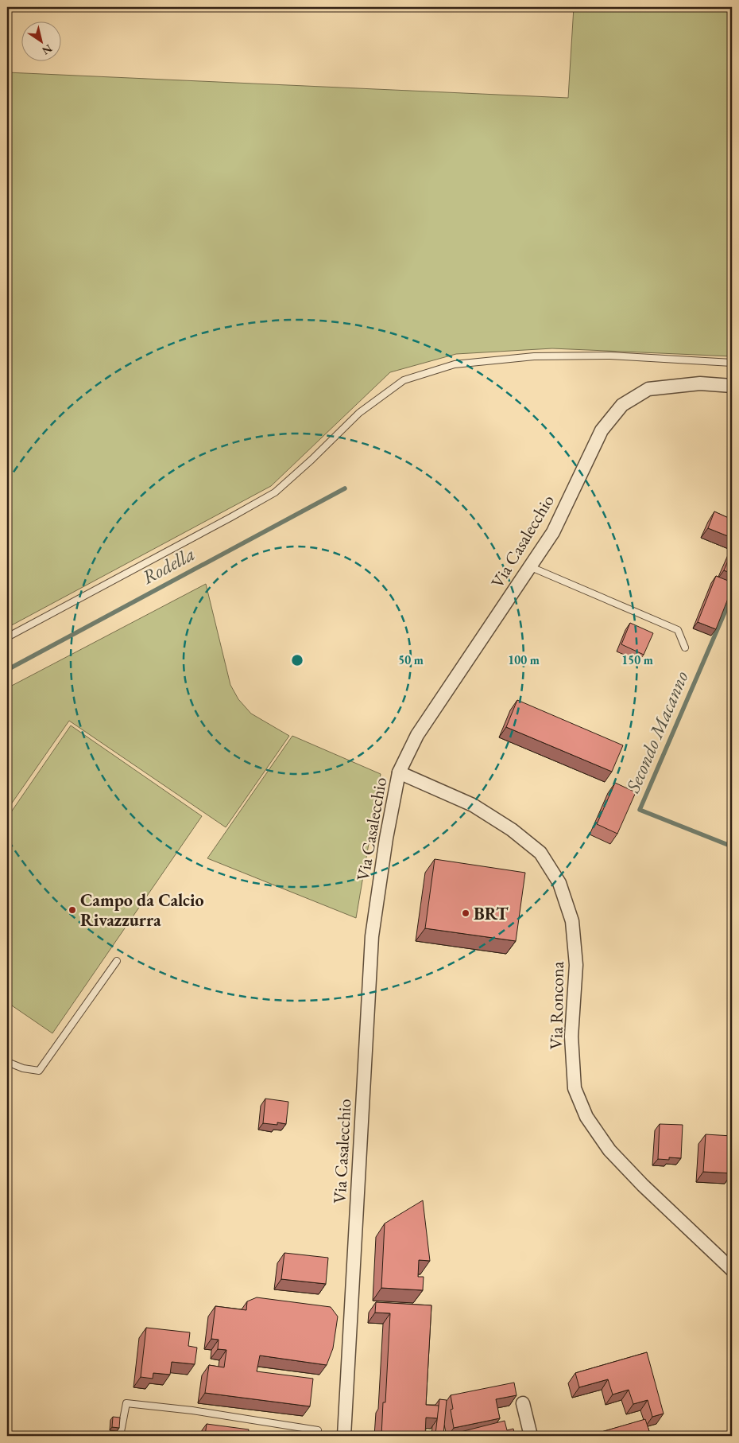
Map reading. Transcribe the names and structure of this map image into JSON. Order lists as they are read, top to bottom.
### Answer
{
  "streets": {
    "street": ["Via Casalecchio", "Via Roncona"]
  },
  "crossings": [
    ["Via Casalecchio", "Via Roncona"]
  ],
  "water": ["Rodella", "Secondo Macanno"],
  "places": ["Campo da Calcio Rivazzurra", "BRT"],
  "north": "bottom right",
  "rings": ["50 m", "100 m", "150 m"]
}
